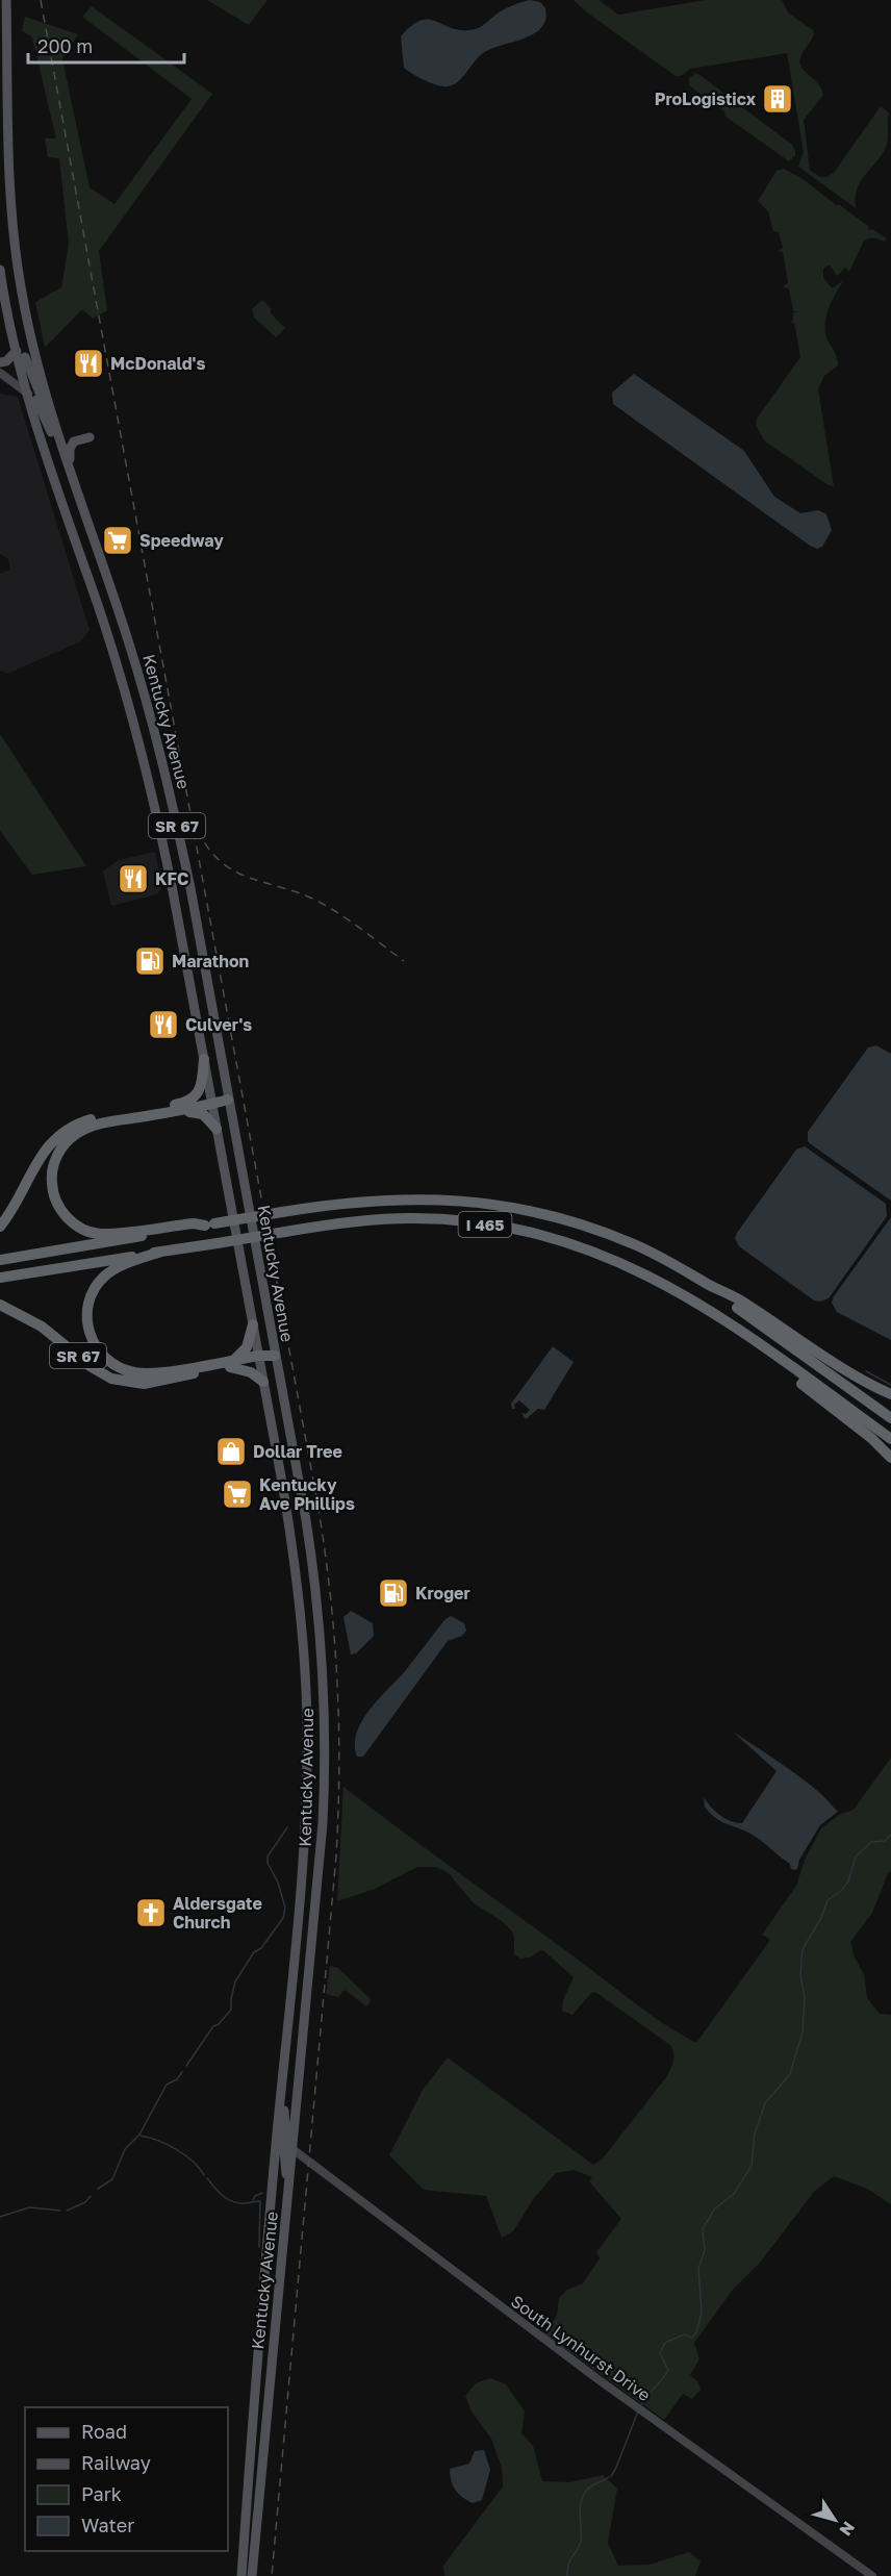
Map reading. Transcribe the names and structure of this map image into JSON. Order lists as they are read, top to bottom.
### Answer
{
  "streets": {
    "highway": ["SR 67", "I 465"],
    "main road": ["Kentucky Avenue", "South Lynhurst Drive"]
  },
  "crossings": [
    ["Kentucky Avenue", "SR 67"],
    ["Kentucky Avenue", "South Lynhurst Drive"]
  ],
  "places": {
    "building": ["ProLogisticx"],
    "restaurant": ["McDonald's", "KFC", "Culver's"],
    "supermarket": ["Speedway", "Kentucky Ave Phillips"],
    "fuel station": ["Marathon", "Kroger"],
    "shop": ["Dollar Tree"],
    "church": ["Aldersgate Church"]
  },
  "legend": [
    "Road",
    "Railway",
    "Park",
    "Water"
  ],
  "scale_bar": "200 m",
  "north": "bottom right"
}
